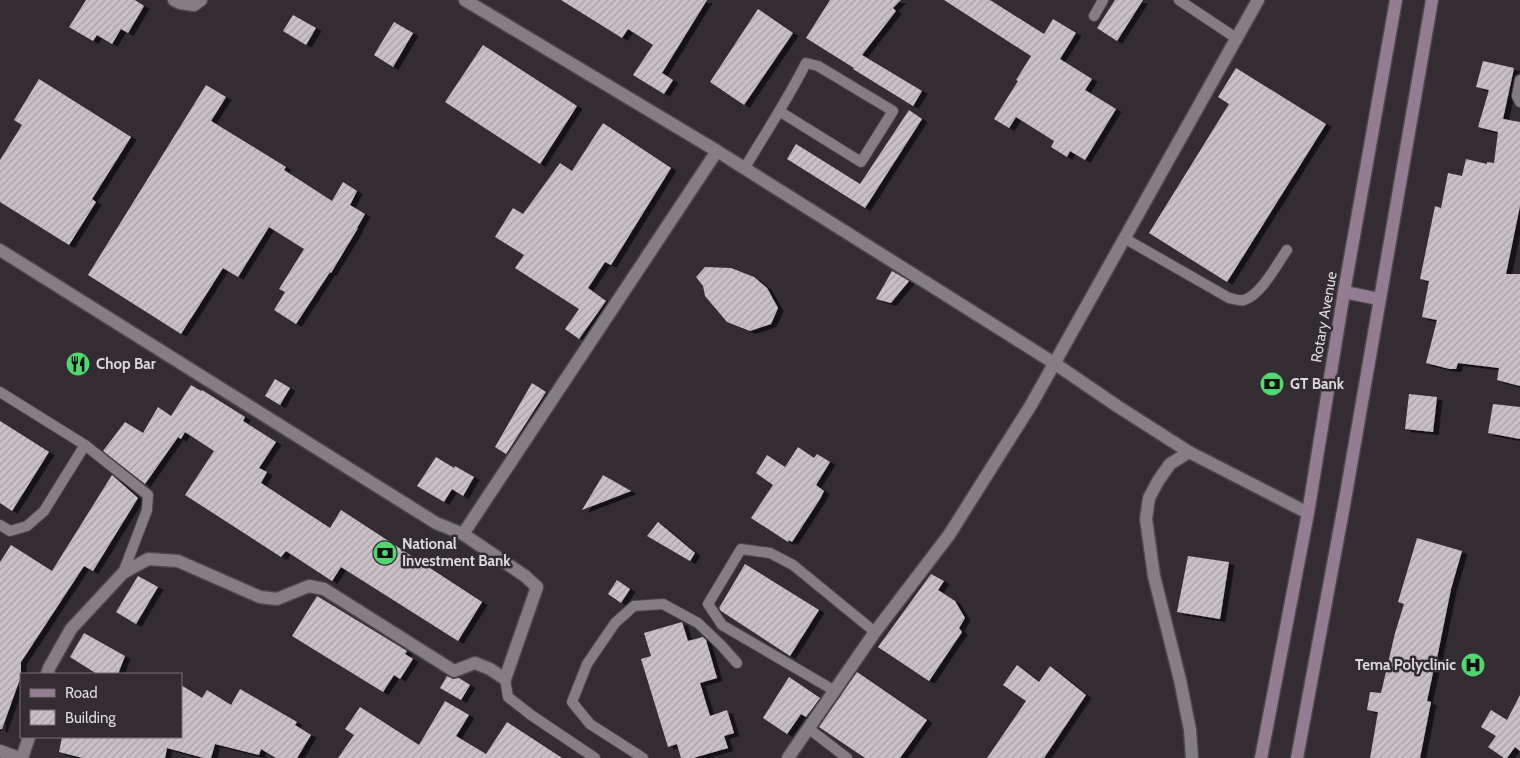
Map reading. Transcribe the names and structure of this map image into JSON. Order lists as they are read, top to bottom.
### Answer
{
  "streets": {
    "main road": ["Rotary Avenue"]
  },
  "places": {
    "restaurant": ["Chop Bar"],
    "bank": ["GT Bank", "National Investment Bank"],
    "hospital": ["Tema Polyclinic"]
  },
  "legend": ["Road", "Building"]
}
